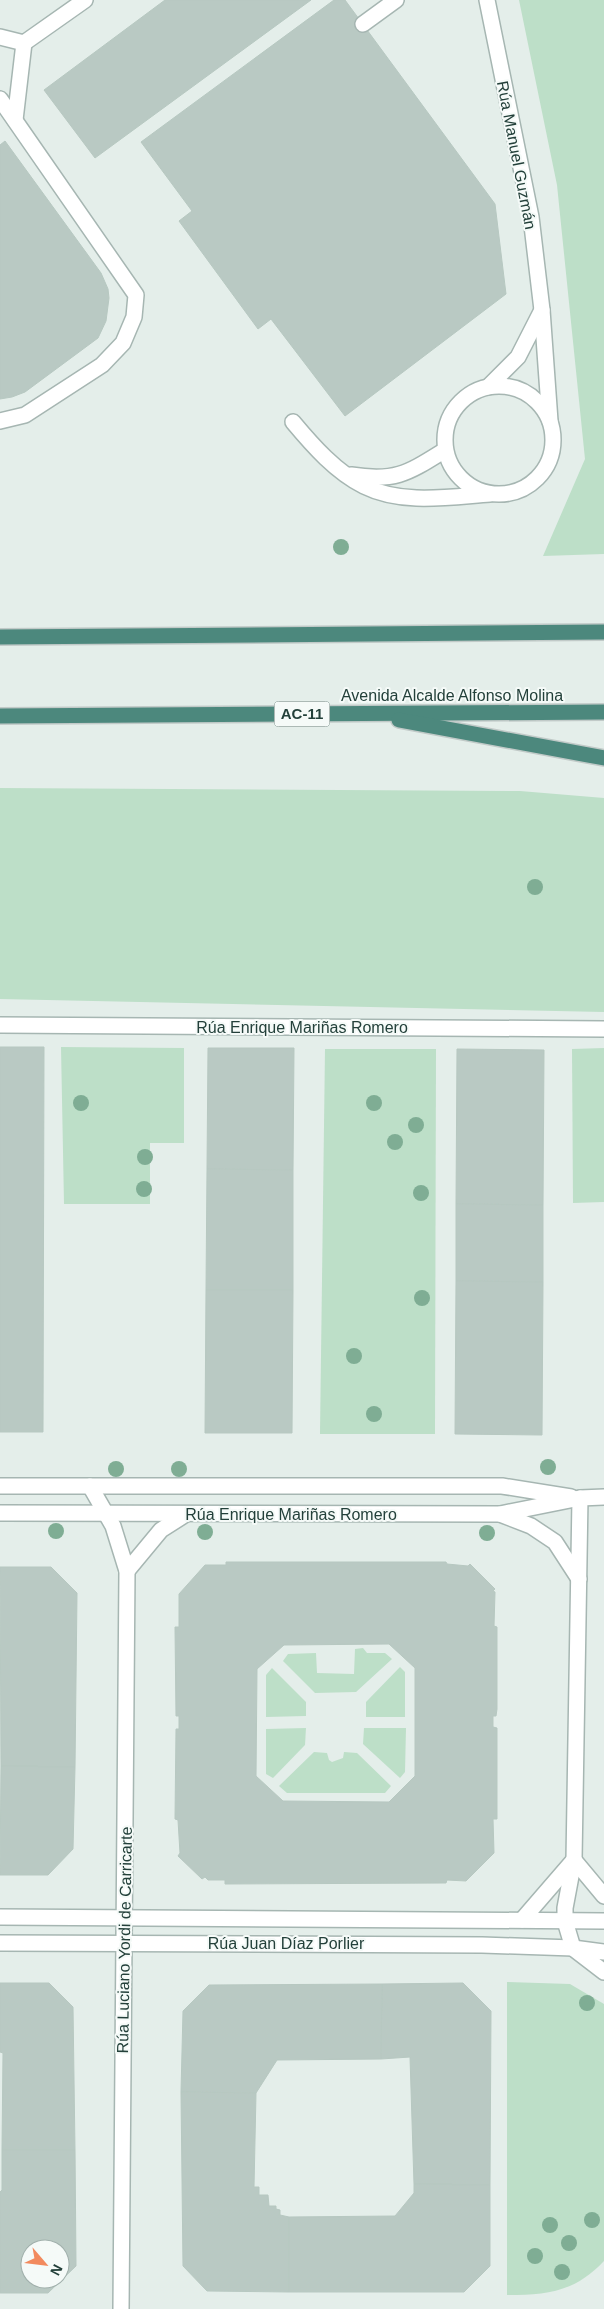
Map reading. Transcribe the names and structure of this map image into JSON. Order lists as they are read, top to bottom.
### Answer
{
  "streets": {
    "highway": ["Avenida Alcalde Alfonso Molina", "AC-11"],
    "street": [
      "Rúa Manuel Guzmán",
      "Rúa Enrique Mariñas Romero",
      "Rúa Luciano Yordi de Carricarte",
      "Rúa Juan Díaz Porlier"
    ]
  },
  "crossings": [
    ["Rúa Enrique Mariñas Romero", "Rúa Luciano Yordi de Carricarte"],
    ["Rúa Luciano Yordi de Carricarte", "Rúa Juan Díaz Porlier"]
  ],
  "north": "bottom right"
}
